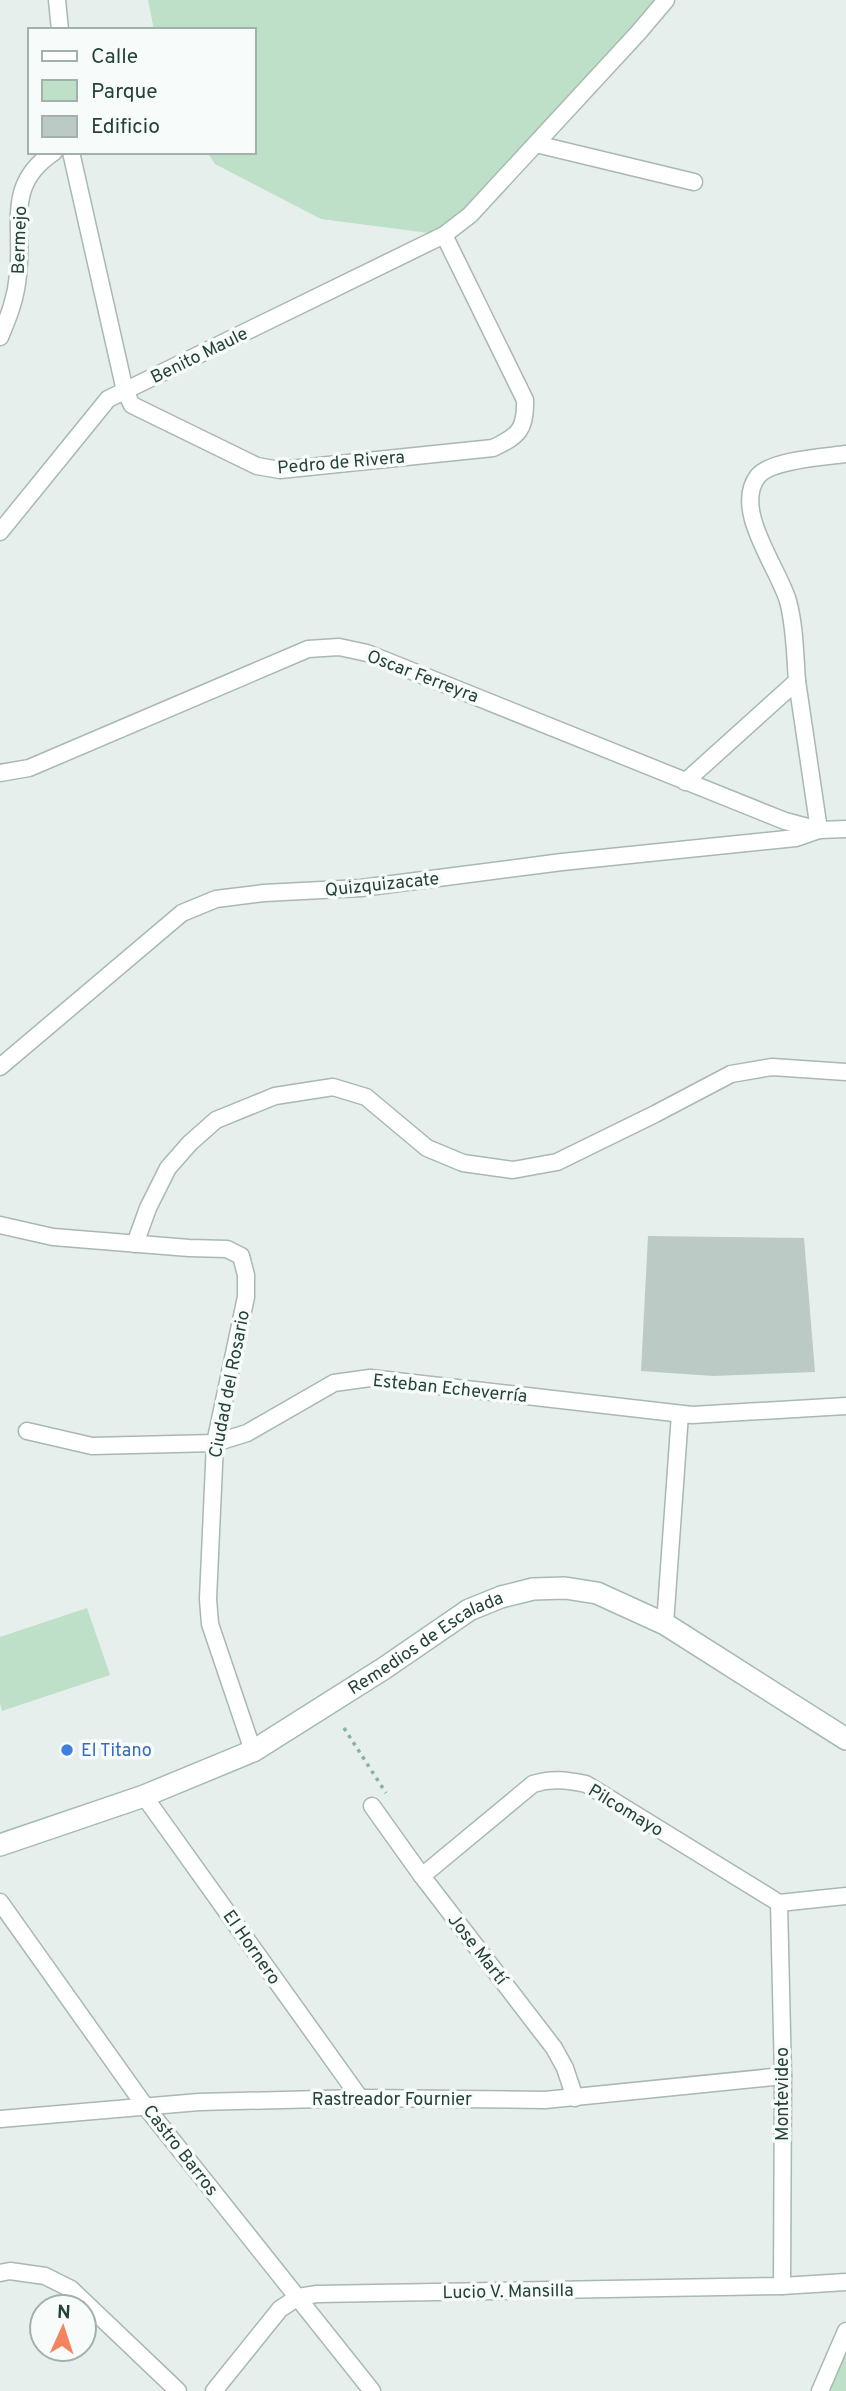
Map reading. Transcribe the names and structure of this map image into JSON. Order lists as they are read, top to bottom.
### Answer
{
  "streets": {
    "main road": ["Remedios de Escalada"],
    "street": [
      "Bermejo",
      "Benito Maule",
      "Pedro de Rivera",
      "Oscar Ferreyra",
      "Quizquizacate",
      "Ciudad del Rosario",
      "Esteban Echeverría",
      "Pilcomayo",
      "El Hornero",
      "Jose Martí",
      "Montevideo",
      "Rastreador Fournier",
      "Castro Barros",
      "Lucio V. Mansilla"
    ]
  },
  "crossings": [
    ["Benito Maule", "Pedro de Rivera"],
    ["Oscar Ferreyra", "Quizquizacate"],
    ["Ciudad del Rosario", "Esteban Echeverría"],
    ["Ciudad del Rosario", "Remedios de Escalada"],
    ["Remedios de Escalada", "El Hornero"],
    ["Pilcomayo", "Jose Martí"],
    ["Pilcomayo", "Montevideo"],
    ["El Hornero", "Rastreador Fournier"],
    ["Jose Martí", "Rastreador Fournier"],
    ["Montevideo", "Rastreador Fournier"],
    ["Montevideo", "Lucio V. Mansilla"],
    ["Rastreador Fournier", "Castro Barros"],
    ["Castro Barros", "Lucio V. Mansilla"]
  ],
  "places": ["El Titano"],
  "legend": ["Calle", "Parque", "Edificio"],
  "north": "top"
}
